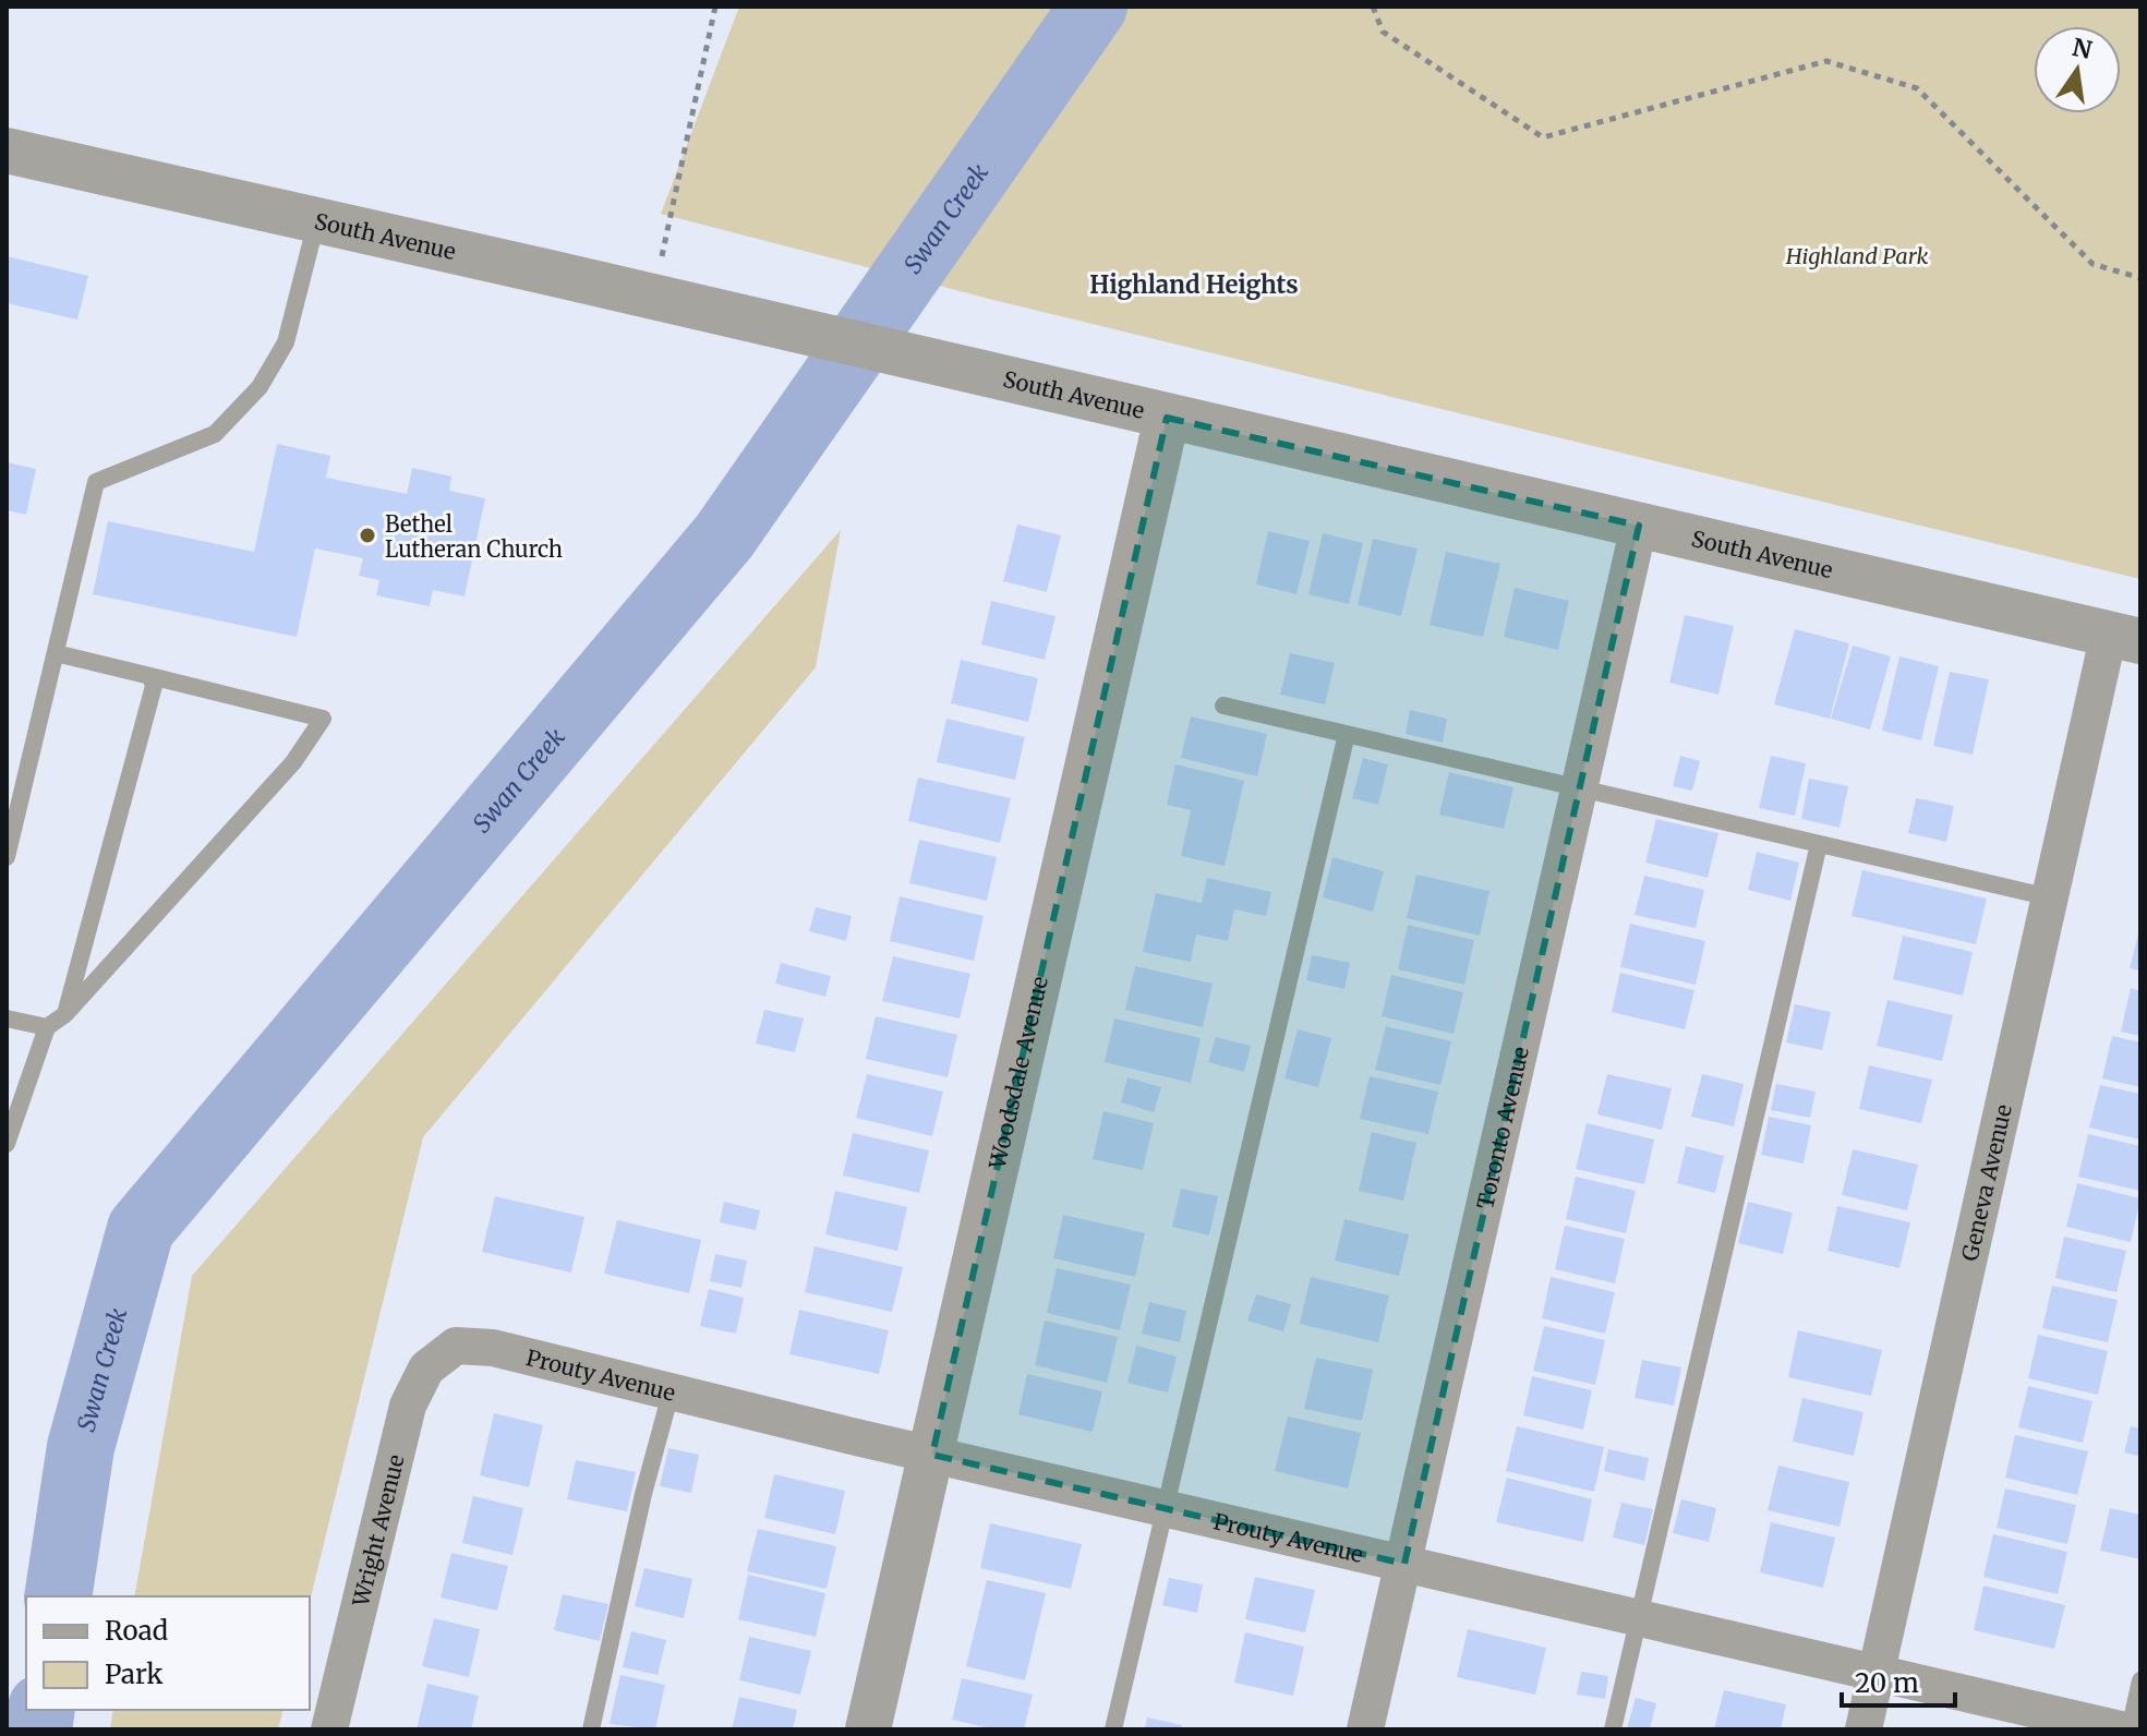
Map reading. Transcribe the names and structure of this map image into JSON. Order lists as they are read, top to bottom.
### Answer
{
  "streets": {
    "street": [
      "South Avenue",
      "Woodsdale Avenue",
      "Toronto Avenue",
      "Geneva Avenue",
      "Prouty Avenue",
      "Wright Avenue"
    ]
  },
  "crossings": [
    ["South Avenue", "Woodsdale Avenue"],
    ["South Avenue", "Toronto Avenue"],
    ["South Avenue", "Geneva Avenue"],
    ["Woodsdale Avenue", "Prouty Avenue"],
    ["Toronto Avenue", "Prouty Avenue"],
    ["Geneva Avenue", "Prouty Avenue"],
    ["Prouty Avenue", "Wright Avenue"]
  ],
  "districts": ["Highland Heights"],
  "water": ["Swan Creek"],
  "parks": ["Highland Park"],
  "places": ["Bethel Lutheran Church"],
  "legend": ["Road", "Park"],
  "scale_bar": "20 m",
  "north": "top"
}
